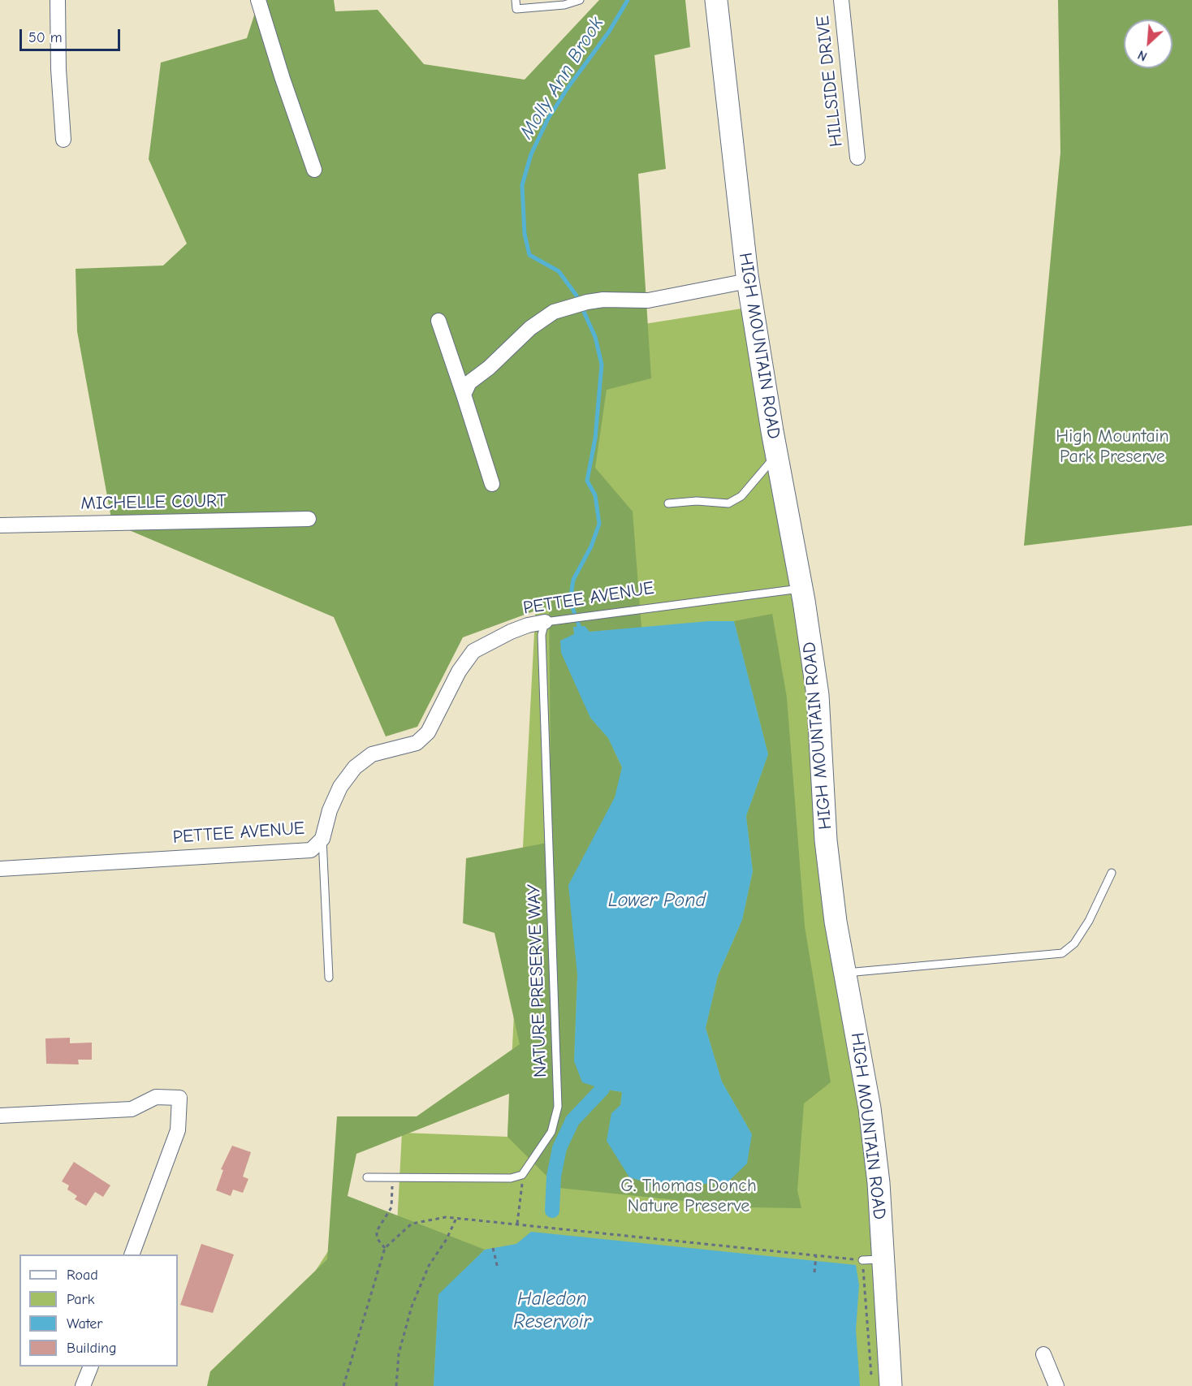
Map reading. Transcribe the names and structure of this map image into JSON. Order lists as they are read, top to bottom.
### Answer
{
  "streets": {
    "main road": ["HIGH MOUNTAIN ROAD"],
    "street": ["HILLSIDE DRIVE", "MICHELLE COURT", "PETTEE AVENUE"],
    "lane": ["NATURE PRESERVE WAY"]
  },
  "crossings": [
    ["HIGH MOUNTAIN ROAD", "PETTEE AVENUE"],
    ["PETTEE AVENUE", "NATURE PRESERVE WAY"]
  ],
  "water": ["Molly Ann Brook", "Lower Pond", "Haledon Reservoir"],
  "parks": ["High Mountain Park Preserve", "G. Thomas Donch Nature Preserve"],
  "legend": [
    "Road",
    "Park",
    "Water",
    "Building"
  ],
  "scale_bar": "50 m",
  "north": "bottom left"
}
